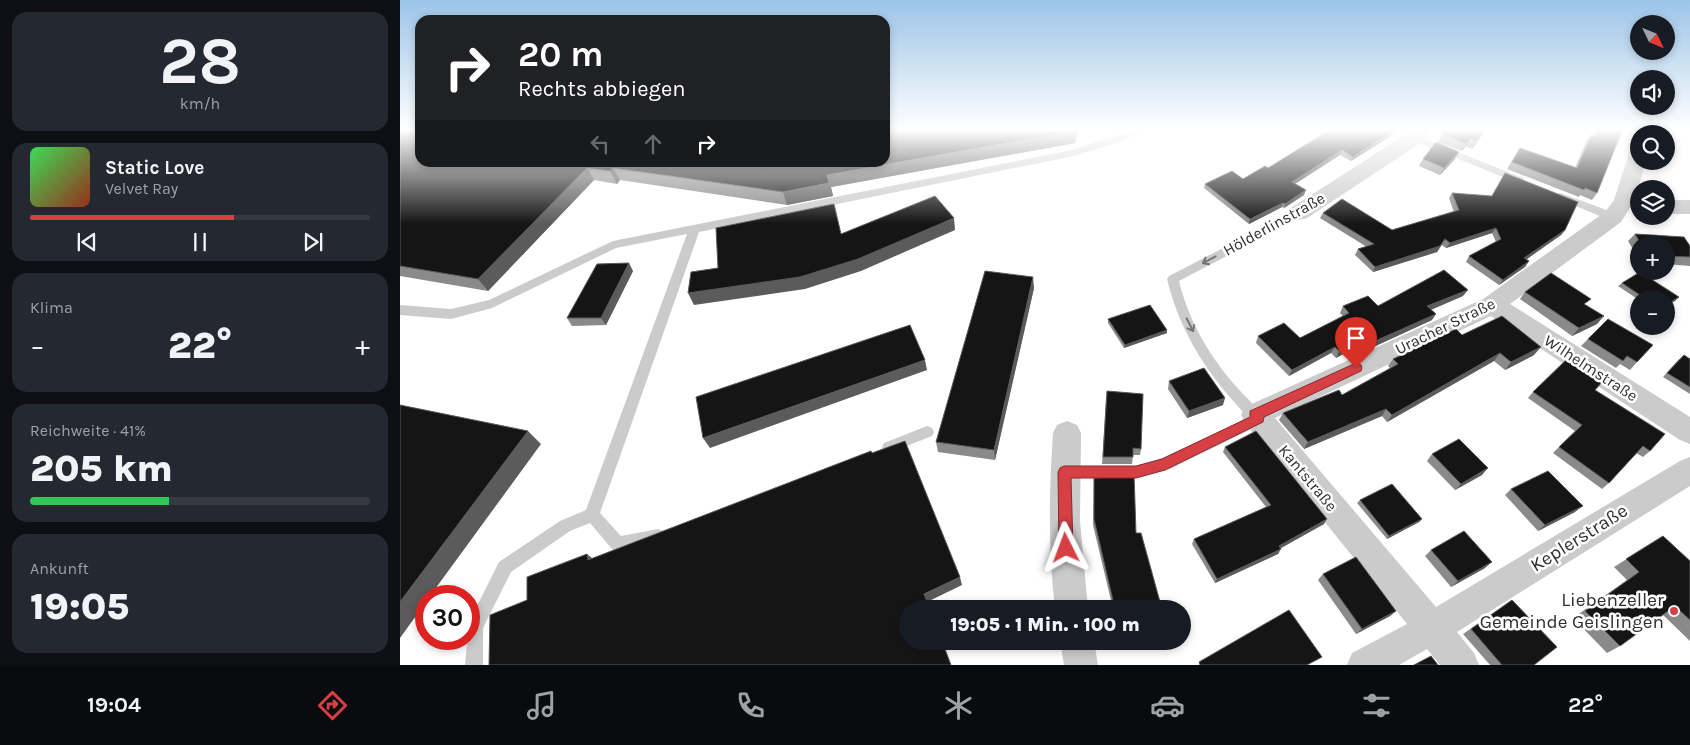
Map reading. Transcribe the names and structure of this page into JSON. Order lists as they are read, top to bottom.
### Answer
{
  "streets": {
    "street": [
      "Hölderlinstraße",
      "Uracher Straße",
      "Wilhelmstraße",
      "Kantstraße",
      "Keplerstraße"
    ]
  },
  "crossings": [
    ["Hölderlinstraße", "Kantstraße"],
    ["Uracher Straße", "Wilhelmstraße"],
    ["Uracher Straße", "Kantstraße"],
    ["Kantstraße", "Keplerstraße"]
  ],
  "one_way": ["Hölderlinstraße"],
  "places": ["Liebenzeller Gemeinde Geislingen"],
  "north": "bottom right",
  "page": {
    "tile": [
      ["28", "km/h"],
      "Klima",
      ["Reichweite · 41%", "205 km"],
      ["Ankunft", "19:05"]
    ],
    "map_buttons": ["+", "−"],
    "turn": ["20 m", "Rechts abbiegen"],
    "song": ["Static Love", "Velvet Ray"],
    "heat": ["−", "22°", "+"],
    "limit": "30",
    "trip": "19:05 · 1 Min. · 100 m",
    "tabs": ["19:04", "22°"]
  }
}
